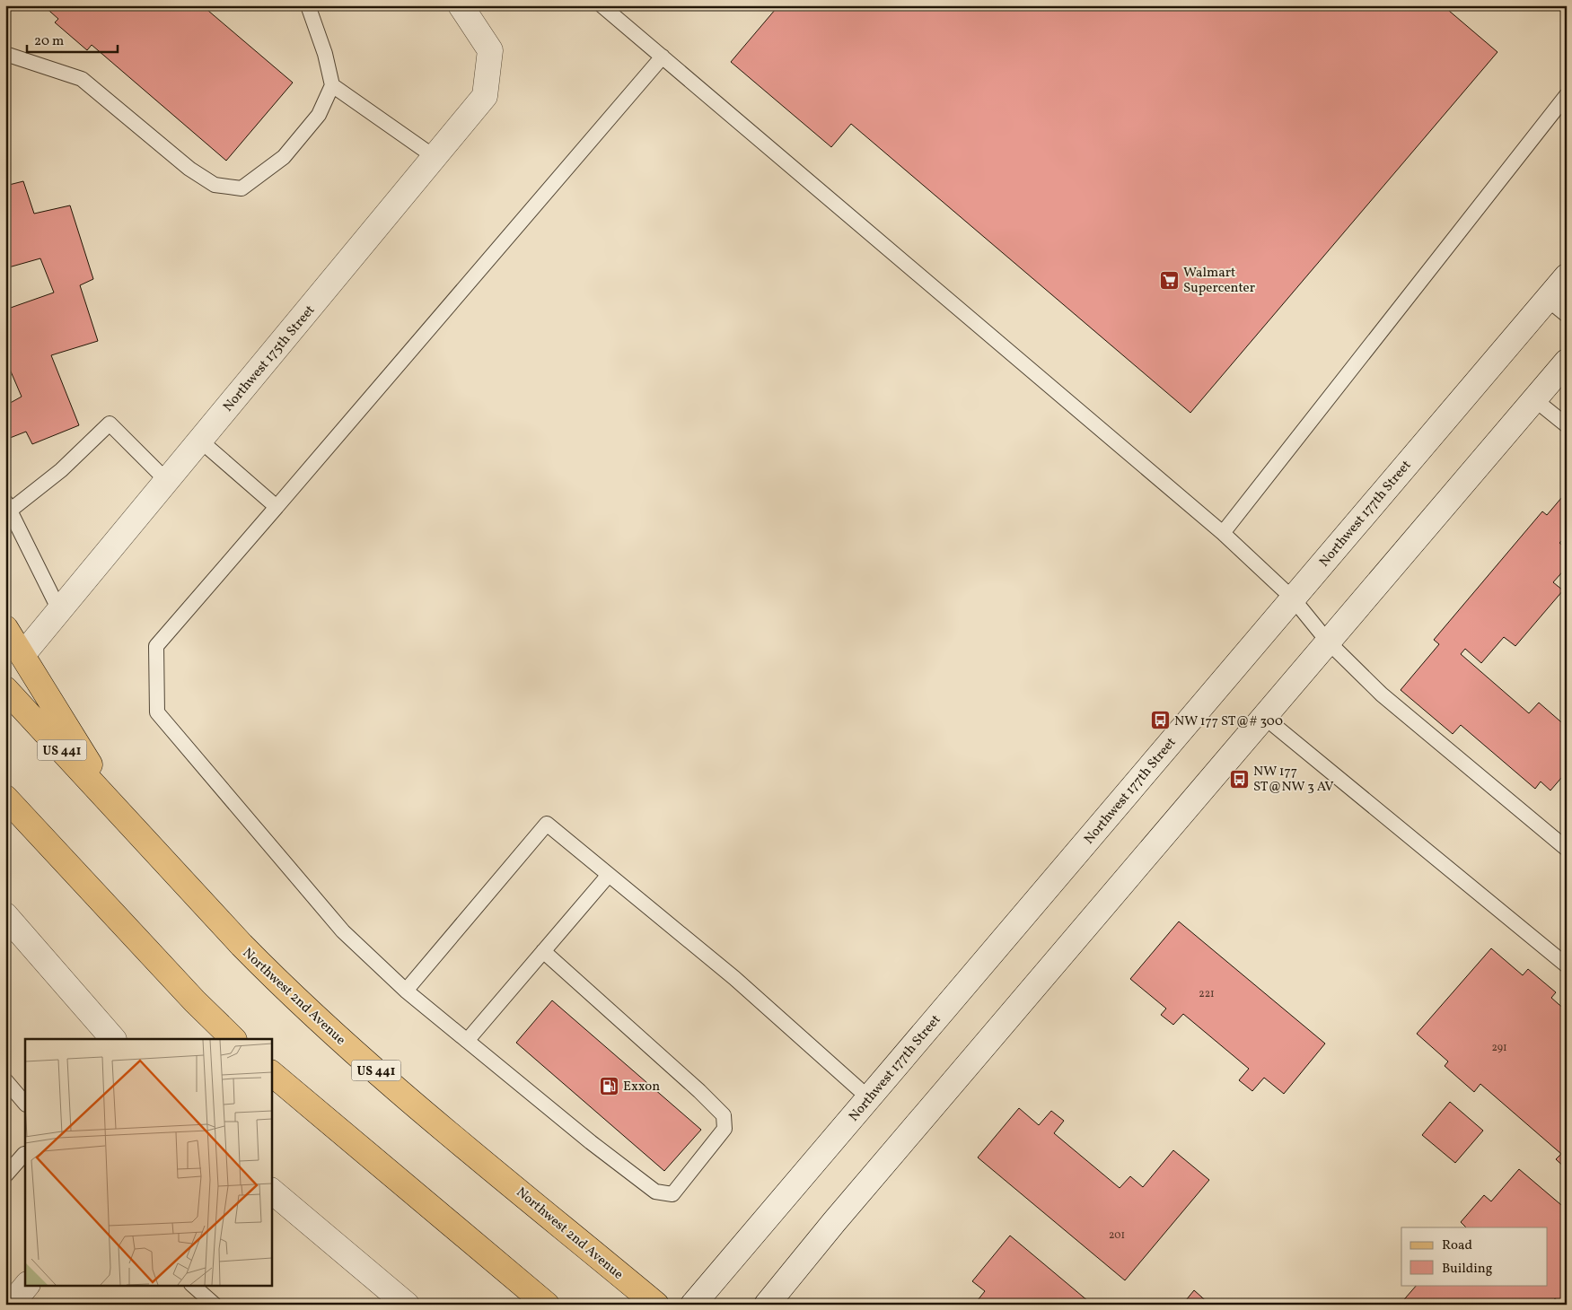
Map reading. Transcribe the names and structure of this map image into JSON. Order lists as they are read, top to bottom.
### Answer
{
  "streets": {
    "main road": ["US 441", "Northwest 2nd Avenue"],
    "street": ["Northwest 175th Street", "Northwest 177th Street"]
  },
  "places": {
    "supermarket": ["Walmart Supercenter"],
    "bus stop": ["NW 177 ST@# 300", "NW 177 ST@NW 3 AV"],
    "fuel station": ["Exxon"]
  },
  "house_numbers": ["221", "291", "201"],
  "legend": ["Road", "Building"],
  "scale_bar": "20 m"
}
